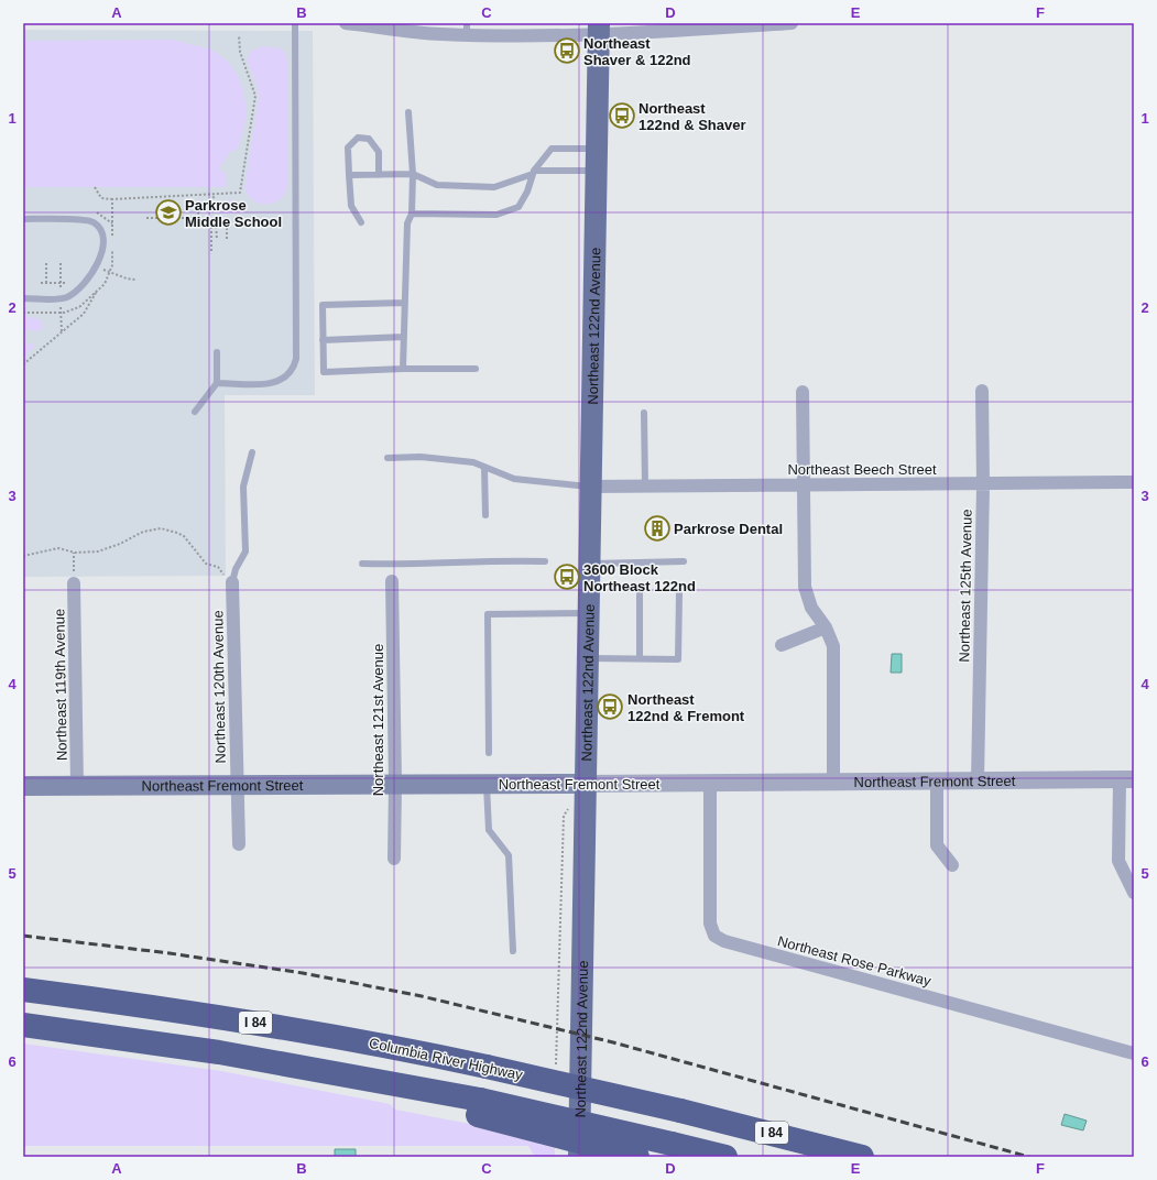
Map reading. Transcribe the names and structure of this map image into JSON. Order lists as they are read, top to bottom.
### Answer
{
  "streets": {
    "highway": ["I 84", "Columbia River Highway"],
    "main road": ["Northeast 122nd Avenue", "Northeast Fremont Street"],
    "street": [
      "Northeast Beech Street",
      "Northeast 125th Avenue",
      "Northeast 119th Avenue",
      "Northeast 120th Avenue",
      "Northeast 121st Avenue",
      "Northeast Rose Parkway"
    ]
  },
  "crossings": [
    ["Northeast 122nd Avenue", "Northeast Beech Street"],
    ["Northeast 122nd Avenue", "Northeast Fremont Street"],
    ["Northeast Beech Street", "Northeast 125th Avenue"],
    ["Northeast 125th Avenue", "Northeast Fremont Street"],
    ["Northeast 119th Avenue", "Northeast Fremont Street"],
    ["Northeast 120th Avenue", "Northeast Fremont Street"],
    ["Northeast 121st Avenue", "Northeast Fremont Street"],
    ["Northeast Fremont Street", "Northeast Rose Parkway"]
  ],
  "places": {
    "bus stop": [
      "Northeast Shaver & 122nd",
      "Northeast 122nd & Shaver",
      "3600 Block Northeast 122nd",
      "Northeast 122nd & Fremont"
    ],
    "school or university": ["Parkrose Middle School"],
    "building": ["Parkrose Dental"]
  },
  "grid": {
    "columns": [
      "A",
      "B",
      "C",
      "D",
      "E",
      "F"
    ],
    "rows": [
      "1",
      "2",
      "3",
      "4",
      "5",
      "6"
    ]
  }
}
